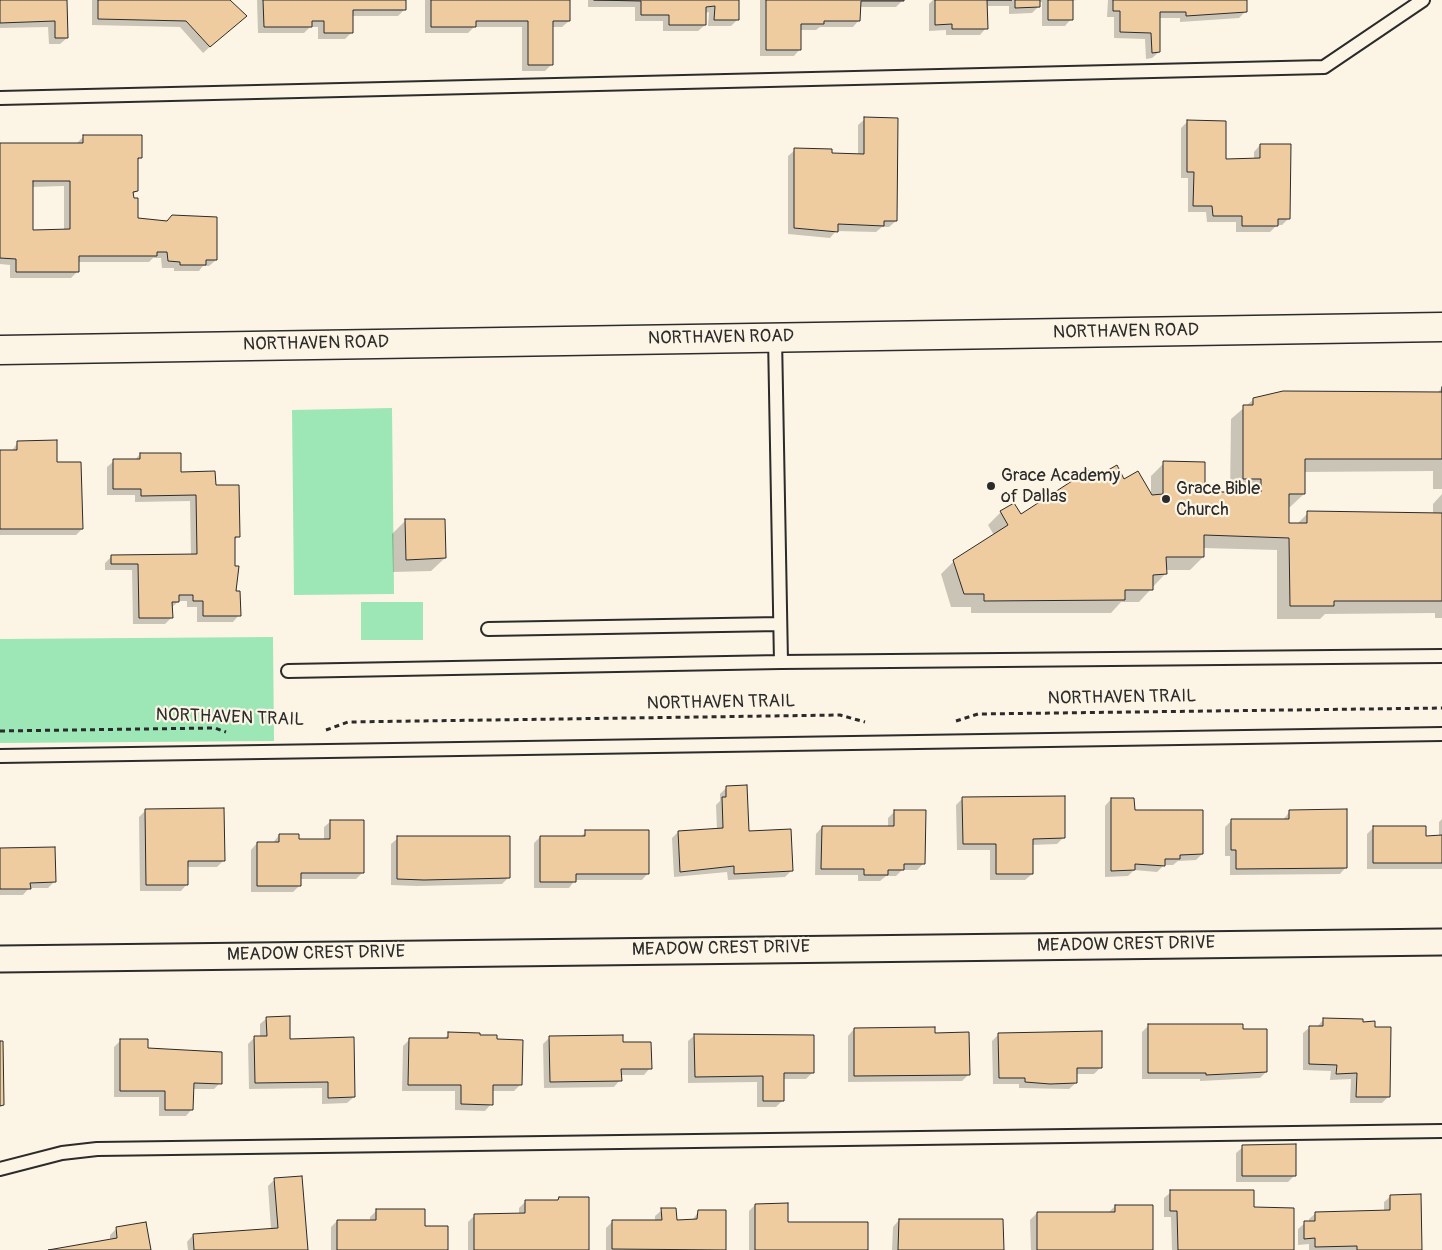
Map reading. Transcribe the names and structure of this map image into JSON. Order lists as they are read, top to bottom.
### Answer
{
  "streets": {
    "street": ["NORTHAVEN ROAD", "MEADOW CREST DRIVE"],
    "path": ["NORTHAVEN TRAIL"]
  },
  "places": ["Grace Academy of Dallas", "Grace Bible Church"]
}
